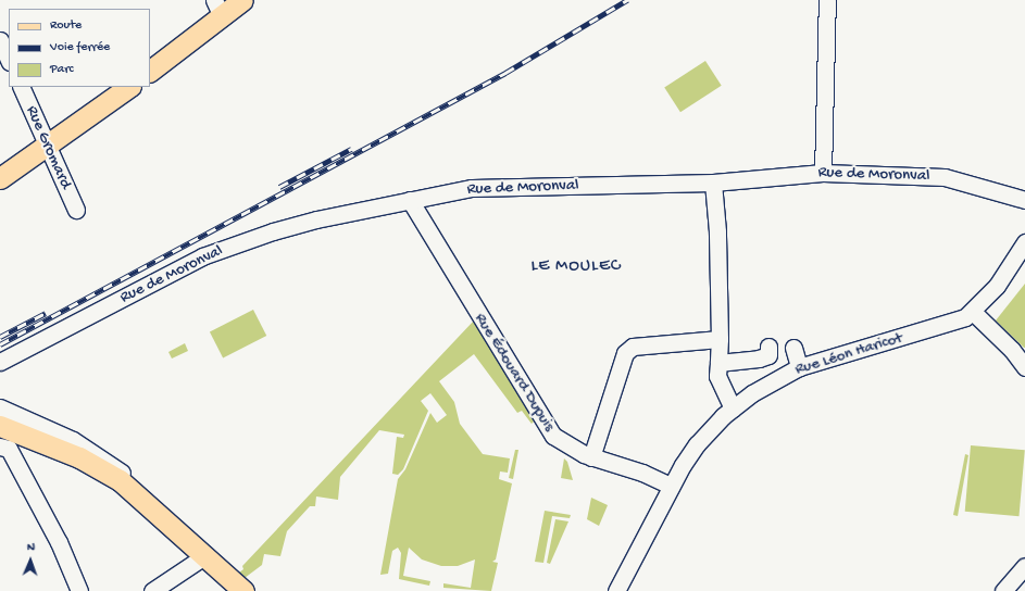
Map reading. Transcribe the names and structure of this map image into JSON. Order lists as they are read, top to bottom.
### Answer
{
  "streets": {
    "street": [
      "Rue Gromard",
      "Rue de Moronval",
      "Rue Léon Haricot",
      "Rue Édouard Dupuis"
    ]
  },
  "crossings": [
    ["Rue de Moronval", "Rue Édouard Dupuis"],
    ["Rue Léon Haricot", "Rue Édouard Dupuis"]
  ],
  "districts": ["LE MOULEC"],
  "legend": ["Route", "Voie ferrée", "Parc"],
  "north": "top"
}
